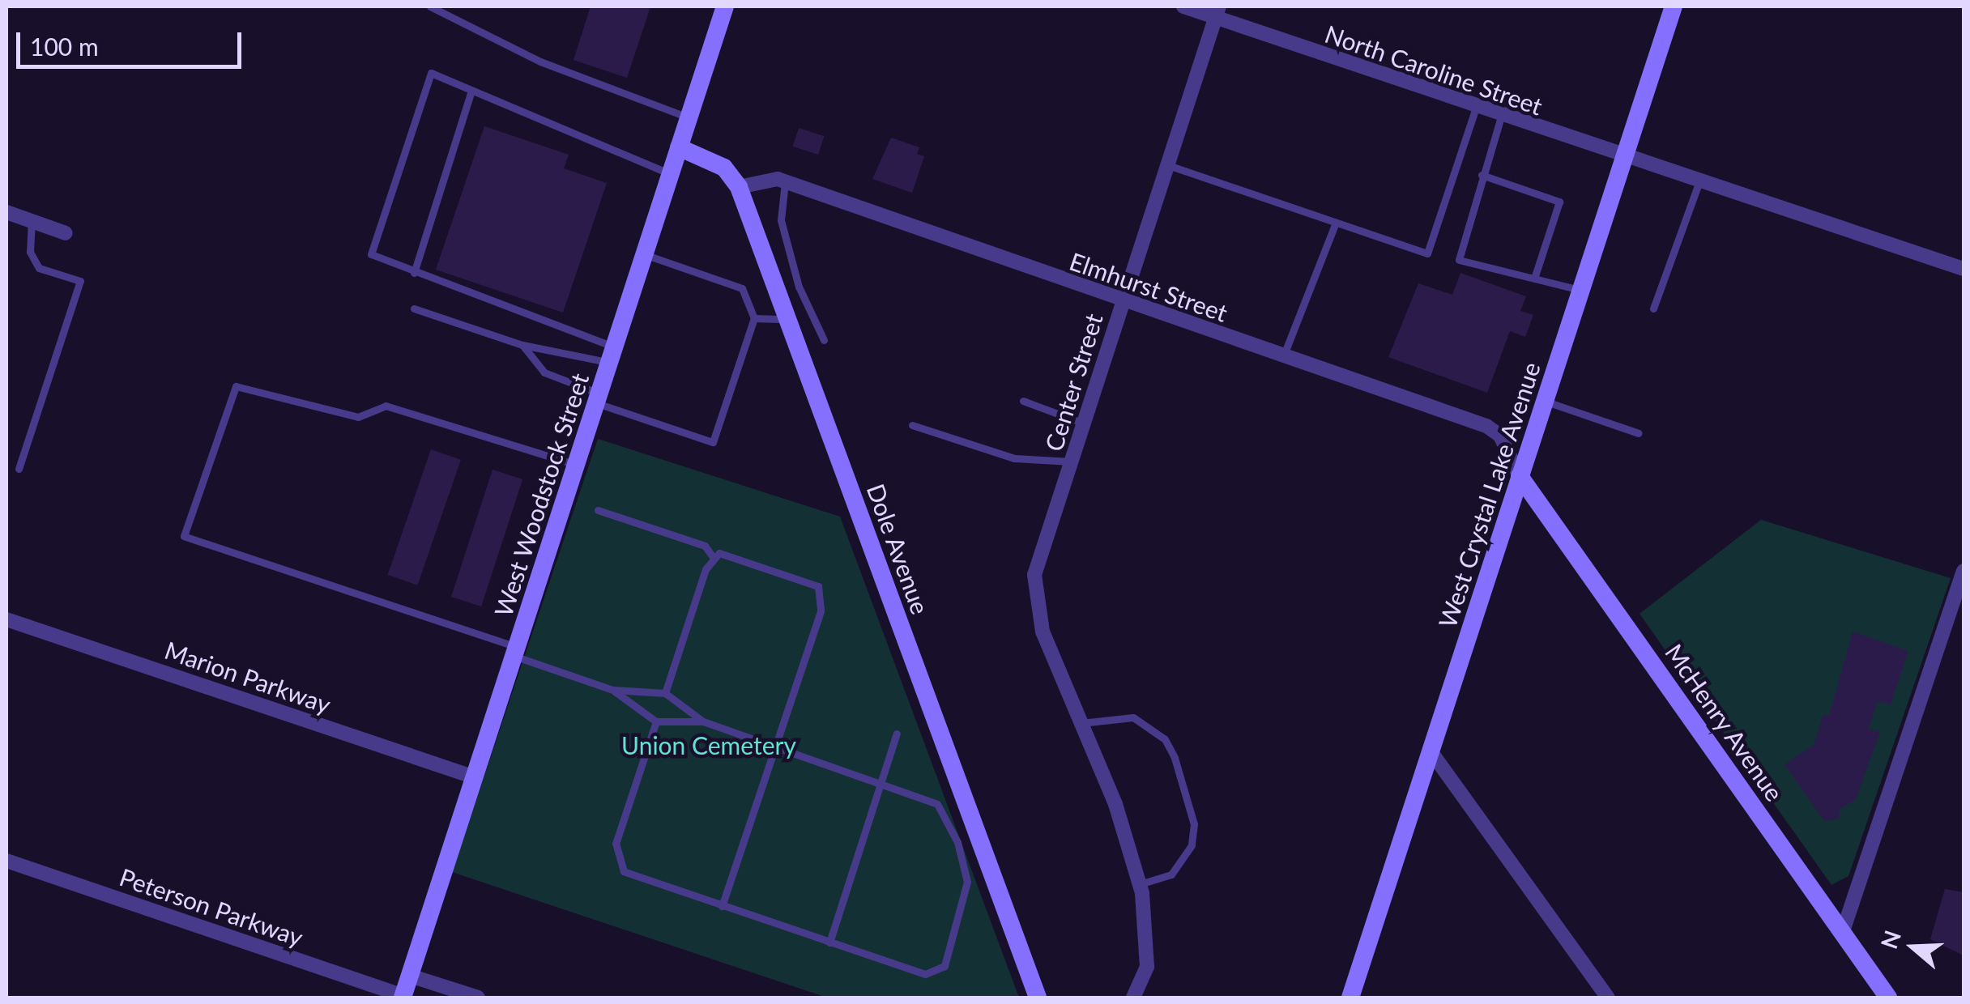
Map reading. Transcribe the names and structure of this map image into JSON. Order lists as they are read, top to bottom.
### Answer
{
  "streets": {
    "street": [
      "North Caroline Street",
      "Elmhurst Street",
      "Center Street",
      "West Woodstock Street",
      "West Crystal Lake Avenue",
      "Dole Avenue",
      "Marion Parkway",
      "McHenry Avenue",
      "Peterson Parkway"
    ]
  },
  "crossings": [
    ["North Caroline Street", "Center Street"],
    ["North Caroline Street", "West Crystal Lake Avenue"],
    ["Elmhurst Street", "Center Street"],
    ["Elmhurst Street", "West Crystal Lake Avenue"],
    ["Elmhurst Street", "Dole Avenue"],
    ["Elmhurst Street", "McHenry Avenue"],
    ["West Woodstock Street", "Dole Avenue"],
    ["West Woodstock Street", "Marion Parkway"],
    ["West Woodstock Street", "Peterson Parkway"],
    ["West Crystal Lake Avenue", "McHenry Avenue"]
  ],
  "parks": ["Union Cemetery"],
  "scale_bar": "100 m",
  "north": "left"
}
